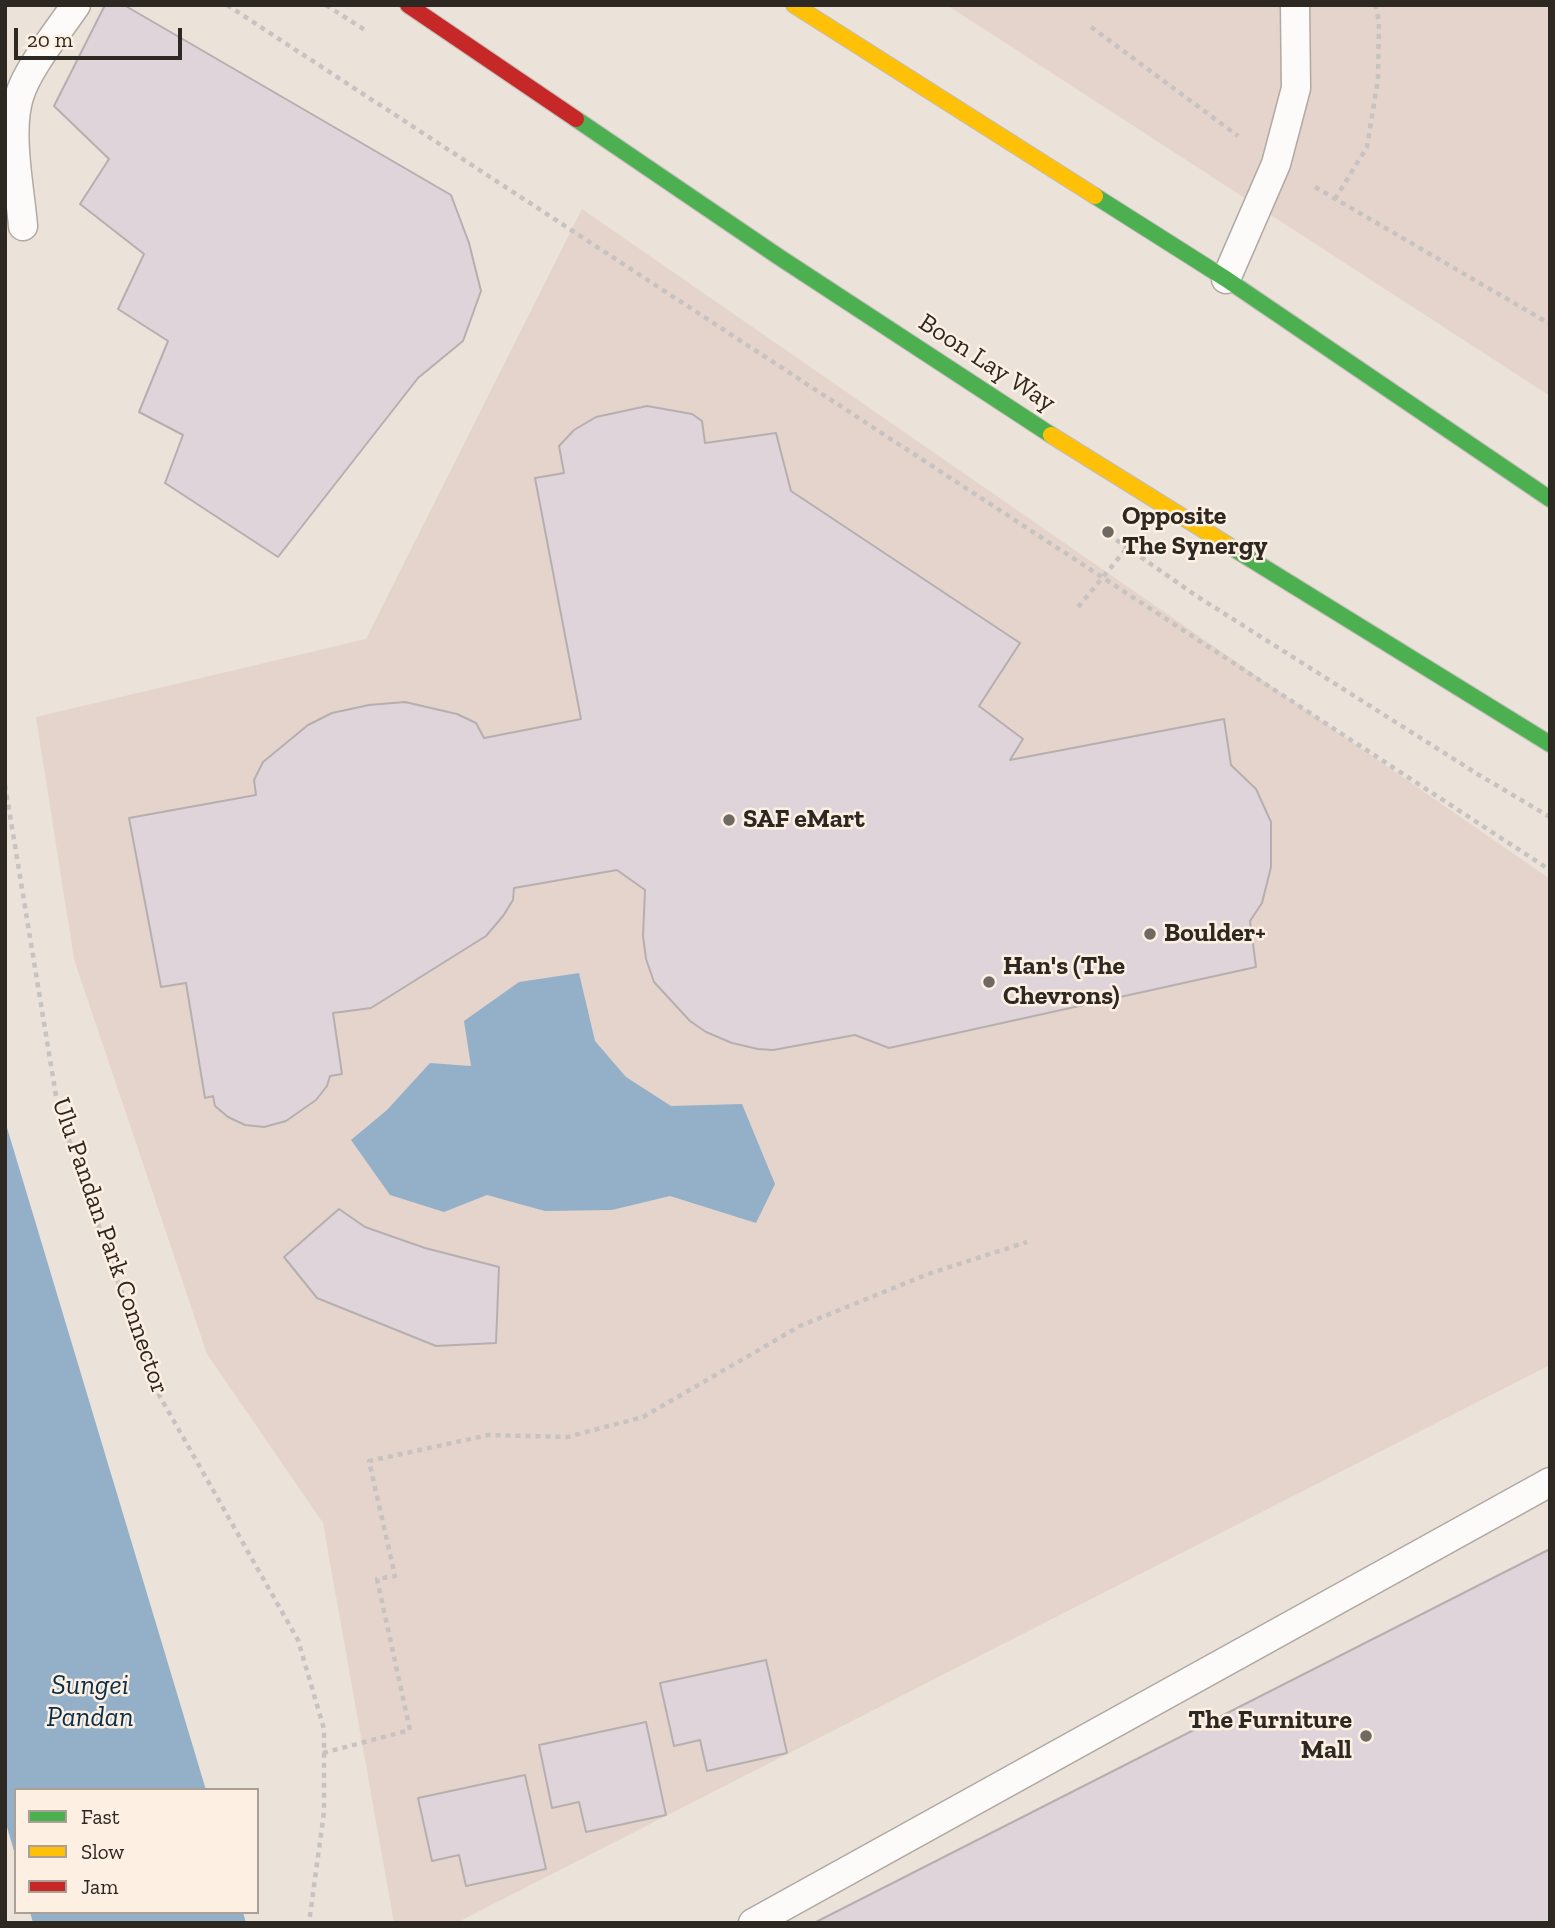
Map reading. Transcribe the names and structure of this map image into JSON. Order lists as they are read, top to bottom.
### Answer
{
  "streets": {
    "main road": ["Boon Lay Way"],
    "path": ["Ulu Pandan Park Connector"]
  },
  "water": ["Sungei Pandan"],
  "places": [
    "Opposite The Synergy",
    "SAF eMart",
    "Boulder+",
    "Han's (The Chevrons)",
    "The Furniture Mall"
  ],
  "legend": ["Fast", "Slow", "Jam"],
  "scale_bar": "20 m"
}
